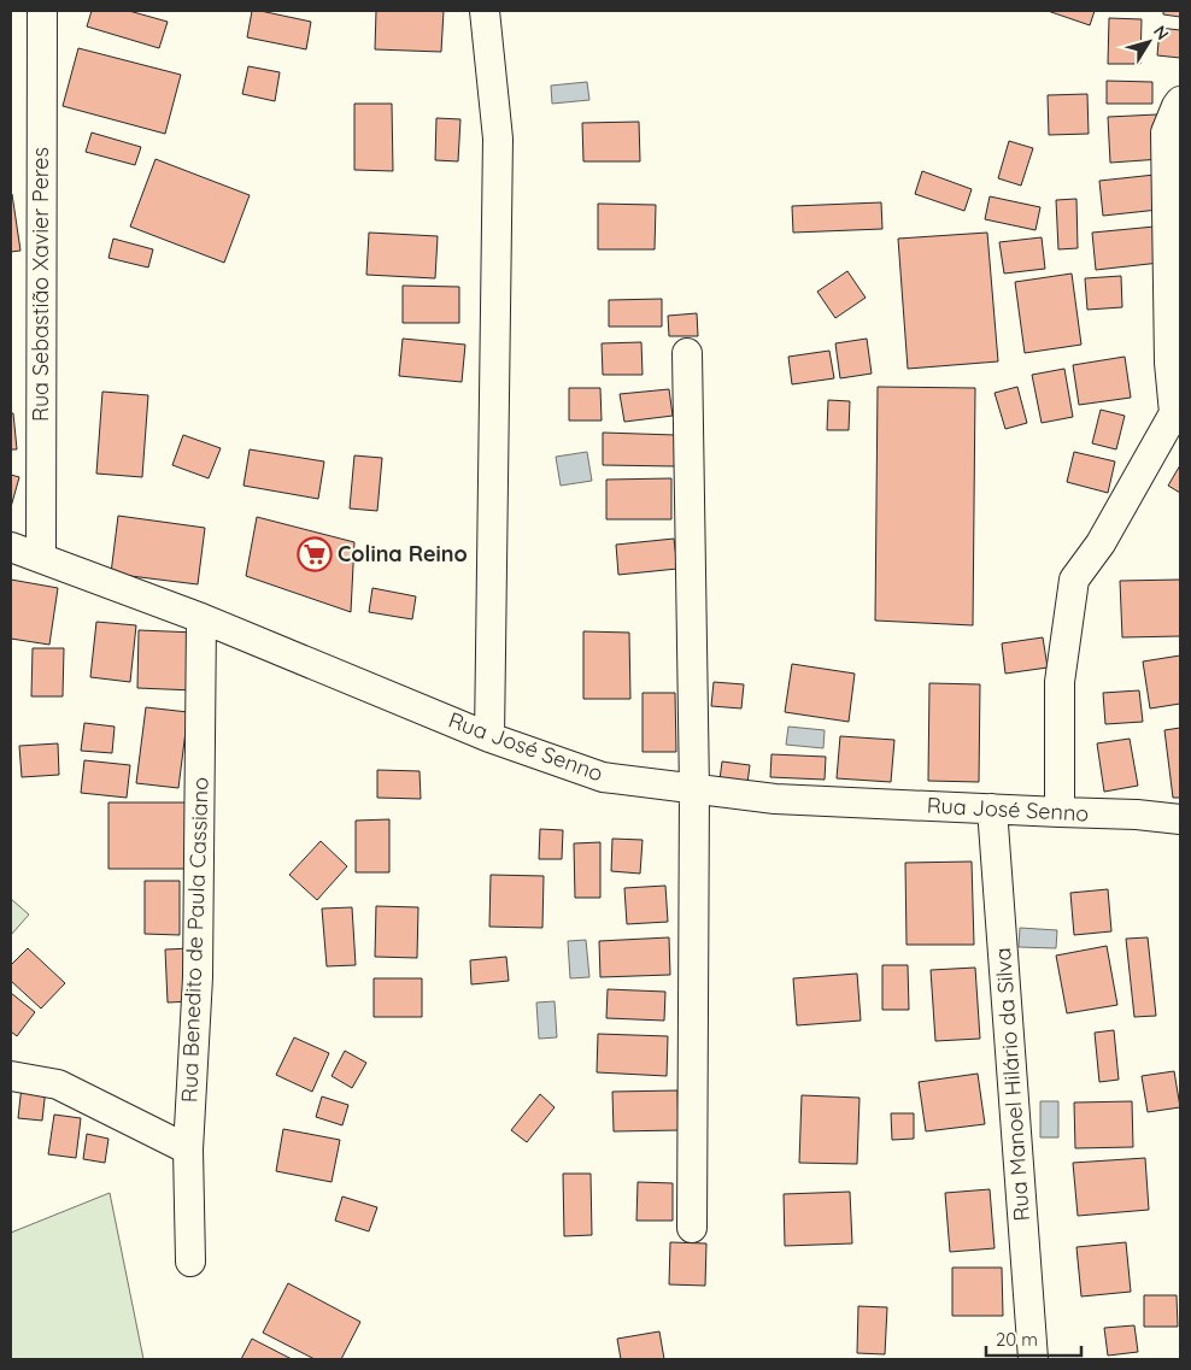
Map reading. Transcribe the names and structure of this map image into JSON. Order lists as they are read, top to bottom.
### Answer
{
  "streets": {
    "street": [
      "Rua Sebastião Xavier Peres",
      "Rua José Senno",
      "Rua Benedito de Paula Cassiano",
      "Rua Manoel Hilário da Silva"
    ]
  },
  "crossings": [
    ["Rua Sebastião Xavier Peres", "Rua José Senno"],
    ["Rua José Senno", "Rua Benedito de Paula Cassiano"],
    ["Rua José Senno", "Rua Manoel Hilário da Silva"]
  ],
  "places": {
    "supermarket": ["Colina Reino"]
  },
  "scale_bar": "20 m",
  "north": "top right"
}
